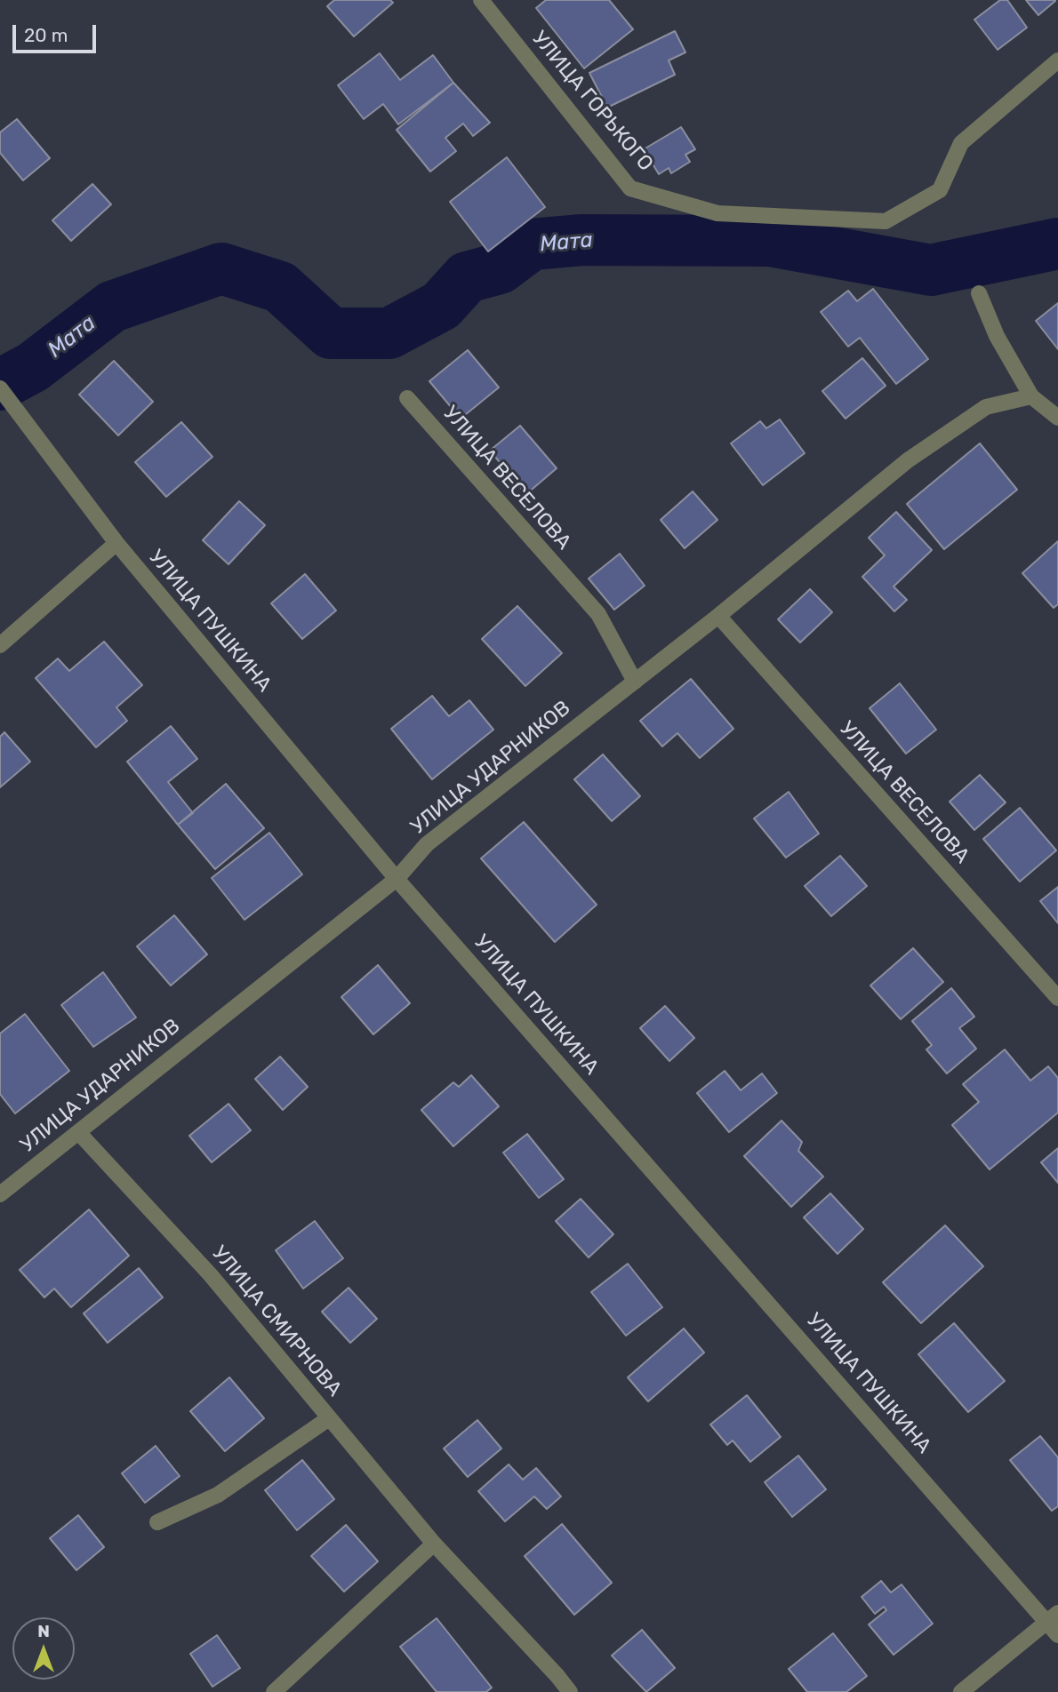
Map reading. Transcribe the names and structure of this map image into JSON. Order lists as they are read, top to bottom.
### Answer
{
  "streets": {
    "street": [
      "УЛИЦА ГОРЬКОГО",
      "УЛИЦА ВЕСЕЛОВА",
      "УЛИЦА ПУШКИНА",
      "УЛИЦА УДАРНИКОВ",
      "УЛИЦА СМИРНОВА"
    ]
  },
  "crossings": [
    ["УЛИЦА ВЕСЕЛОВА", "УЛИЦА УДАРНИКОВ"],
    ["УЛИЦА ПУШКИНА", "УЛИЦА УДАРНИКОВ"],
    ["УЛИЦА УДАРНИКОВ", "УЛИЦА СМИРНОВА"]
  ],
  "water": ["Мата"],
  "scale_bar": "20 m",
  "north": "top"
}
